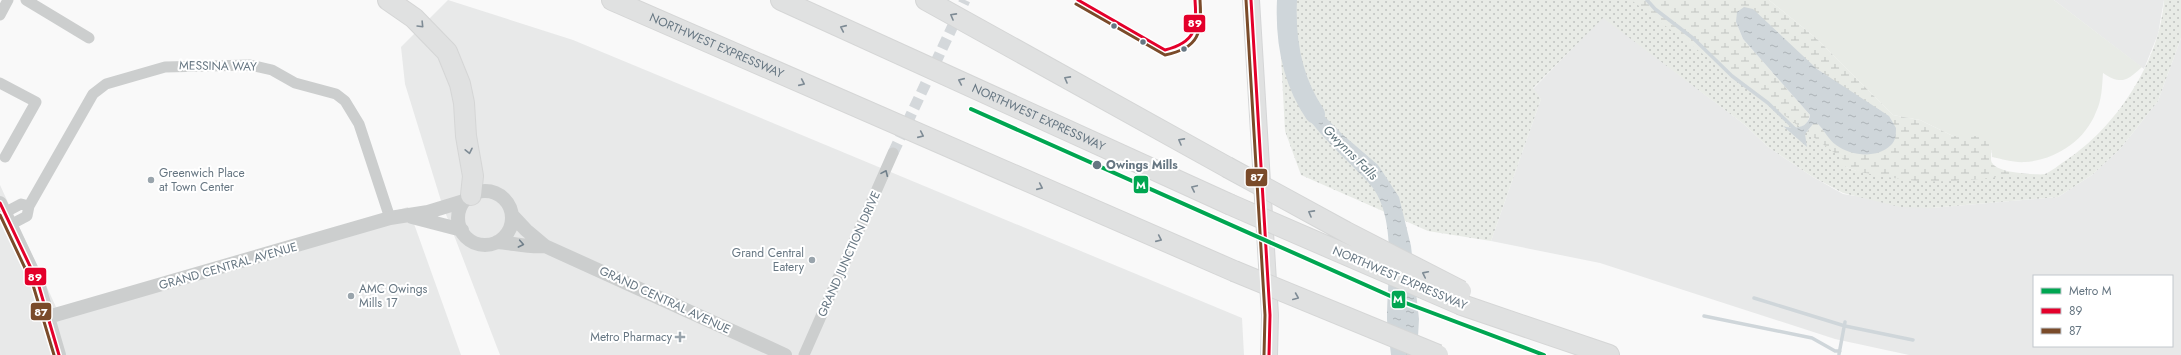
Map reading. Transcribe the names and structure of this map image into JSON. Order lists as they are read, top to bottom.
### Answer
{
  "streets": {
    "highway": ["NORTHWEST EXPRESSWAY"],
    "street": ["MESSINA WAY", "GRAND JUNCTION DRIVE", "GRAND CENTRAL AVENUE"]
  },
  "crossings": [
    ["MESSINA WAY", "GRAND CENTRAL AVENUE"]
  ],
  "one_way": ["GRAND JUNCTION DRIVE"],
  "water": ["Gwynns Falls"],
  "places": {
    "other": [
      "Owings Mills",
      "Greenwich Place at Town Center",
      "Grand Central Eatery",
      "AMC Owings Mills 17"
    ],
    "health": ["Metro Pharmacy"]
  },
  "lines": ["transit line 89", "transit line 87", "metro line M"],
  "legend": ["Metro M", "89", "87"]
}
